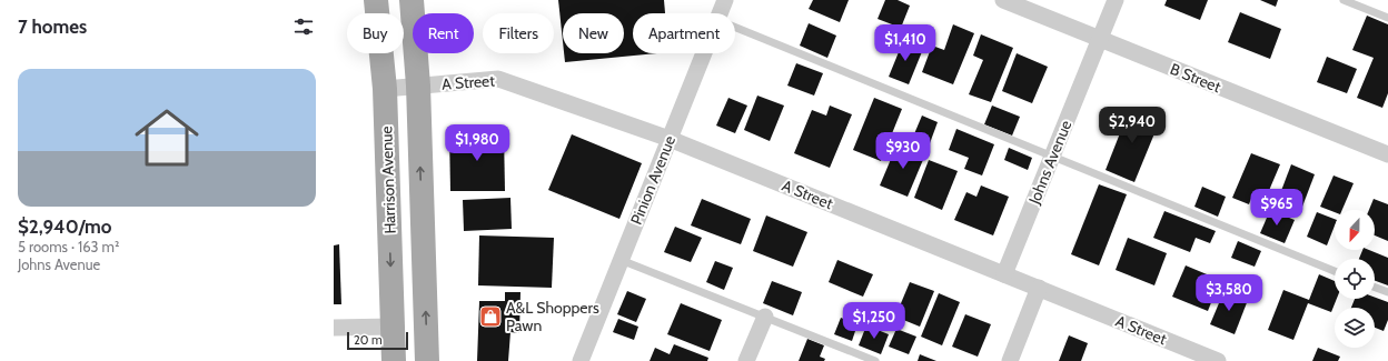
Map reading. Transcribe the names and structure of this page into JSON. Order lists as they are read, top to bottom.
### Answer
{
  "streets": {
    "main road": ["Harrison Avenue"],
    "street": [
      "B Street",
      "A Street",
      "Johns Avenue",
      "Pinion Avenue"
    ]
  },
  "crossings": [
    ["B Street", "Johns Avenue"],
    ["A Street", "Johns Avenue"],
    ["A Street", "Harrison Avenue"],
    ["A Street", "Pinion Avenue"]
  ],
  "places": {
    "shop": ["A&L Shoppers Pawn"]
  },
  "scale_bar": "20 m",
  "north": "bottom",
  "page": {
    "heading": "7 homes",
    "chip": [
      "Buy",
      "Rent",
      "Filters",
      "New",
      "Apartment"
    ],
    "price": [
      "$1,410",
      "$2,940",
      "$1,980",
      "$930",
      "$965",
      "$3,580",
      "$1,250"
    ],
    "list": [
      {
        "name": "$2,940/mo",
        "note": "5 rooms · 163 m² · Johns Avenue"
      }
    ],
    "scale": "20 m"
  }
}
